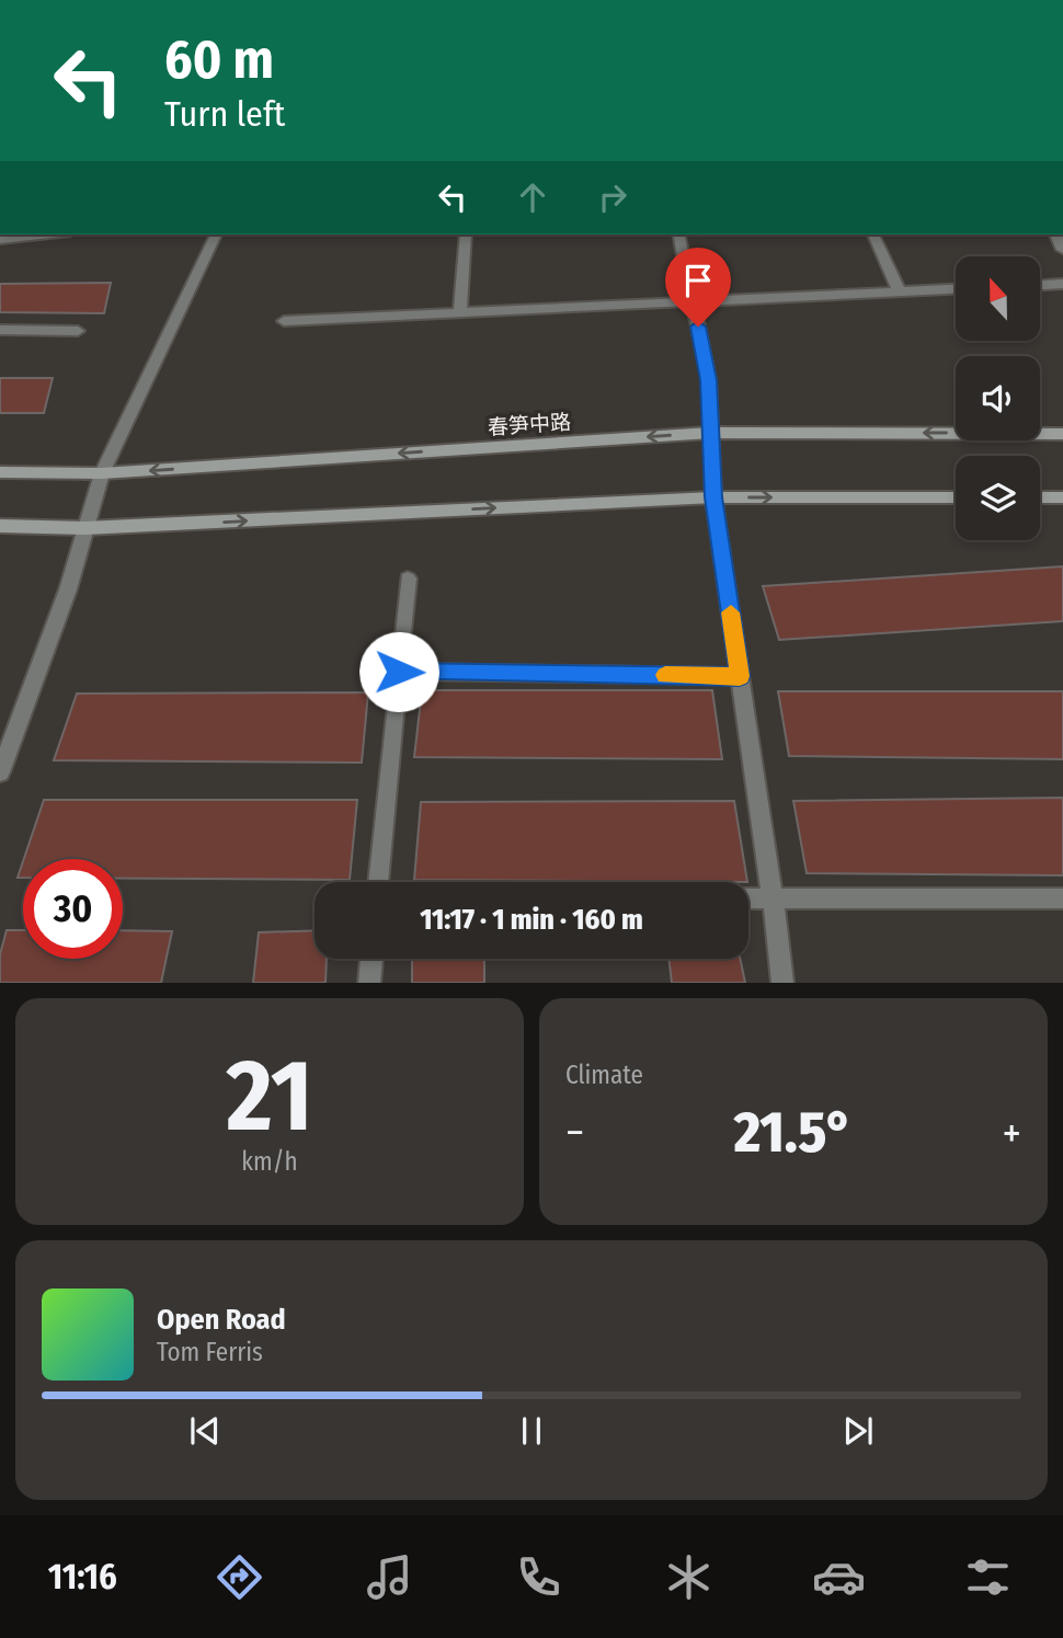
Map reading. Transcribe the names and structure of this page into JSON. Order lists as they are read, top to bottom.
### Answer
{
  "streets": {
    "main road": ["春笋中路"]
  },
  "north": "top",
  "page": {
    "turn": ["60 m", "Turn left"],
    "limit": "30",
    "trip": "11:17 · 1 min · 160 m",
    "tile": [
      ["21", "km/h"],
      "Climate"
    ],
    "heat": ["−", "21.5°", "+"],
    "song": ["Open Road", "Tom Ferris"],
    "tabs": "11:16"
  }
}
